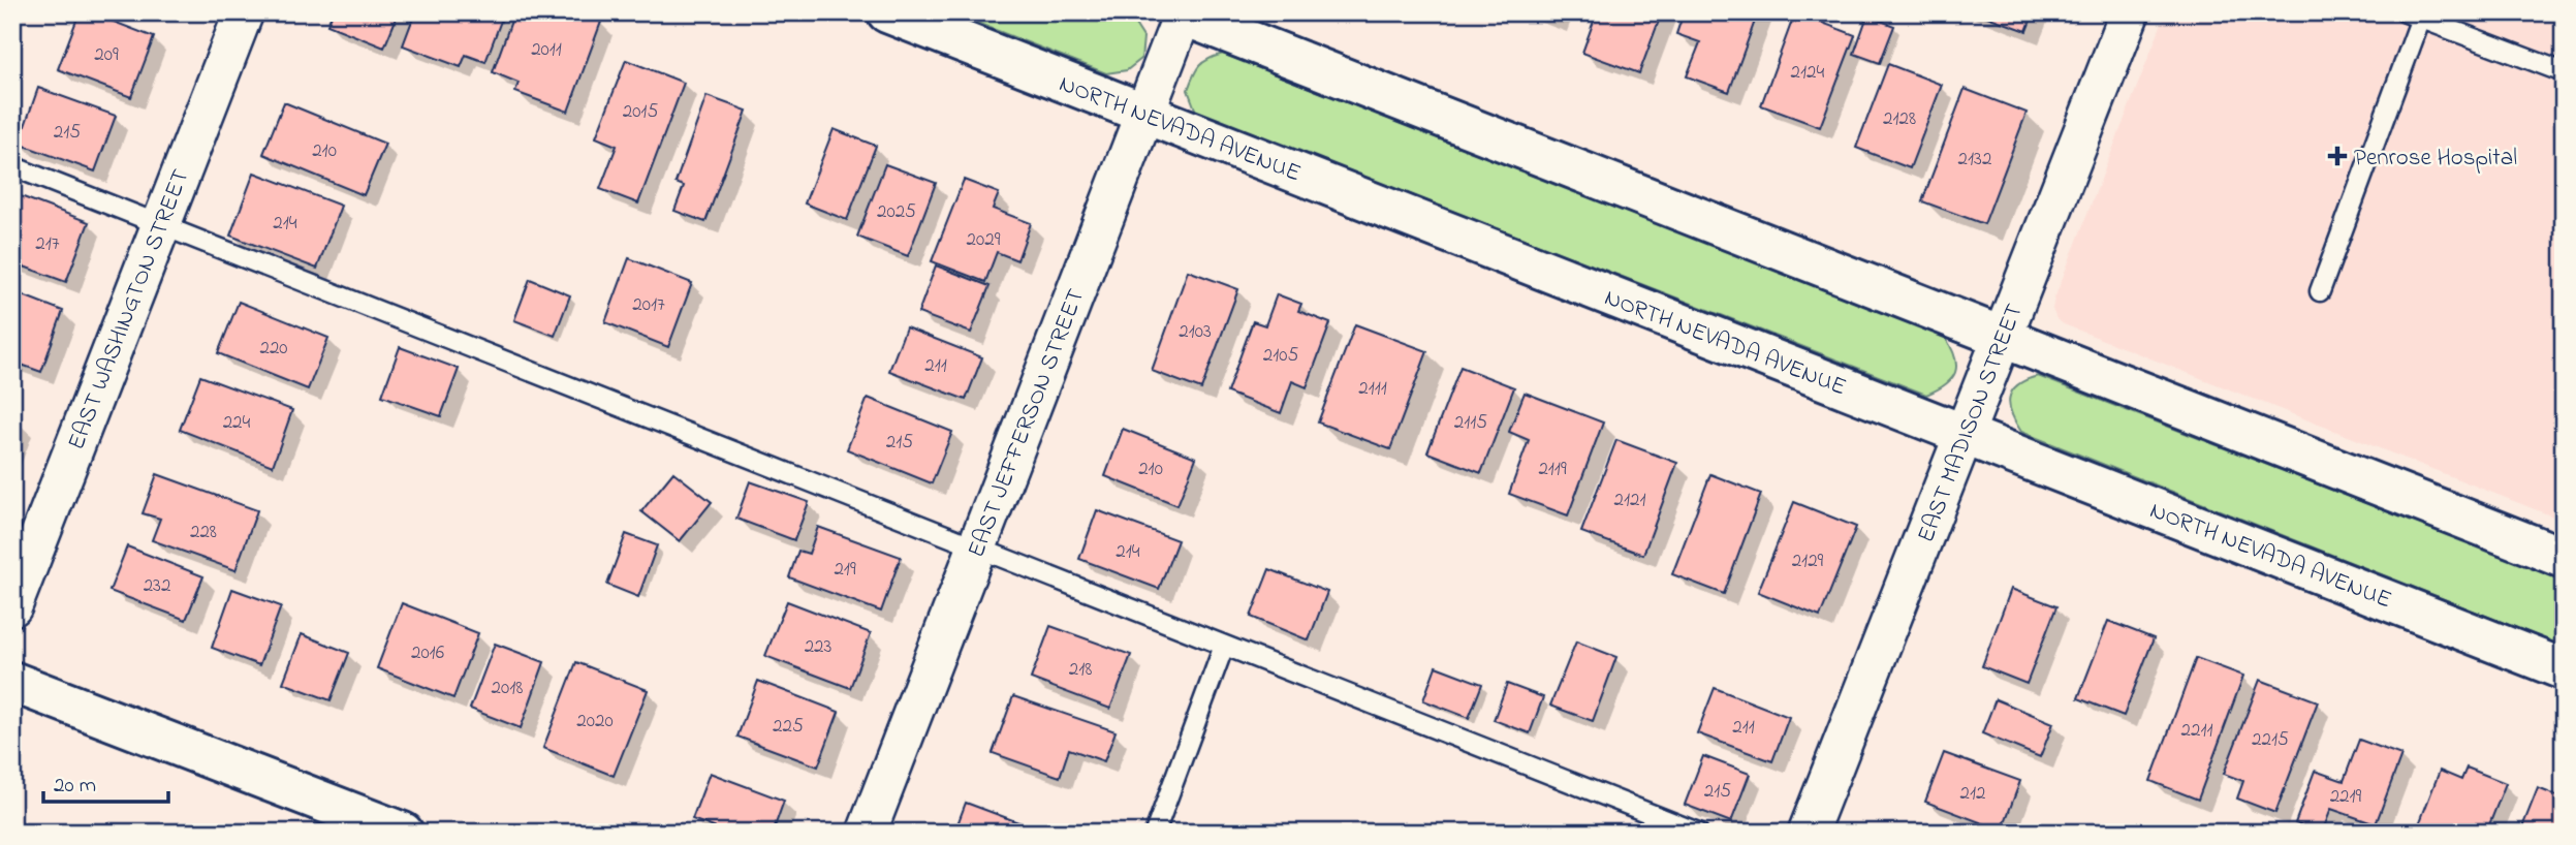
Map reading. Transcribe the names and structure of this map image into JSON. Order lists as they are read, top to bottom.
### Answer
{
  "streets": {
    "main road": ["NORTH NEVADA AVENUE"],
    "street": ["EAST WASHINGTON STREET", "EAST JEFFERSON STREET", "EAST MADISON STREET"]
  },
  "crossings": [
    ["NORTH NEVADA AVENUE", "EAST JEFFERSON STREET"],
    ["NORTH NEVADA AVENUE", "EAST MADISON STREET"]
  ],
  "places": {
    "health": ["Penrose Hospital"]
  },
  "house_numbers": [
    "2011",
    "209",
    "2124",
    "2015",
    "2128",
    "215",
    "210",
    "2132",
    "2025",
    "214",
    "2029",
    "217",
    "2017",
    "2103",
    "220",
    "2105",
    "211",
    "2111",
    "224",
    "2115",
    "215",
    "210",
    "2119",
    "2121",
    "228",
    "214",
    "2129",
    "219",
    "232",
    "223",
    "2016",
    "218",
    "2018",
    "2020",
    "225",
    "211",
    "2211",
    "2215",
    "215",
    "212",
    "2219"
  ],
  "scale_bar": "20 m"
}
